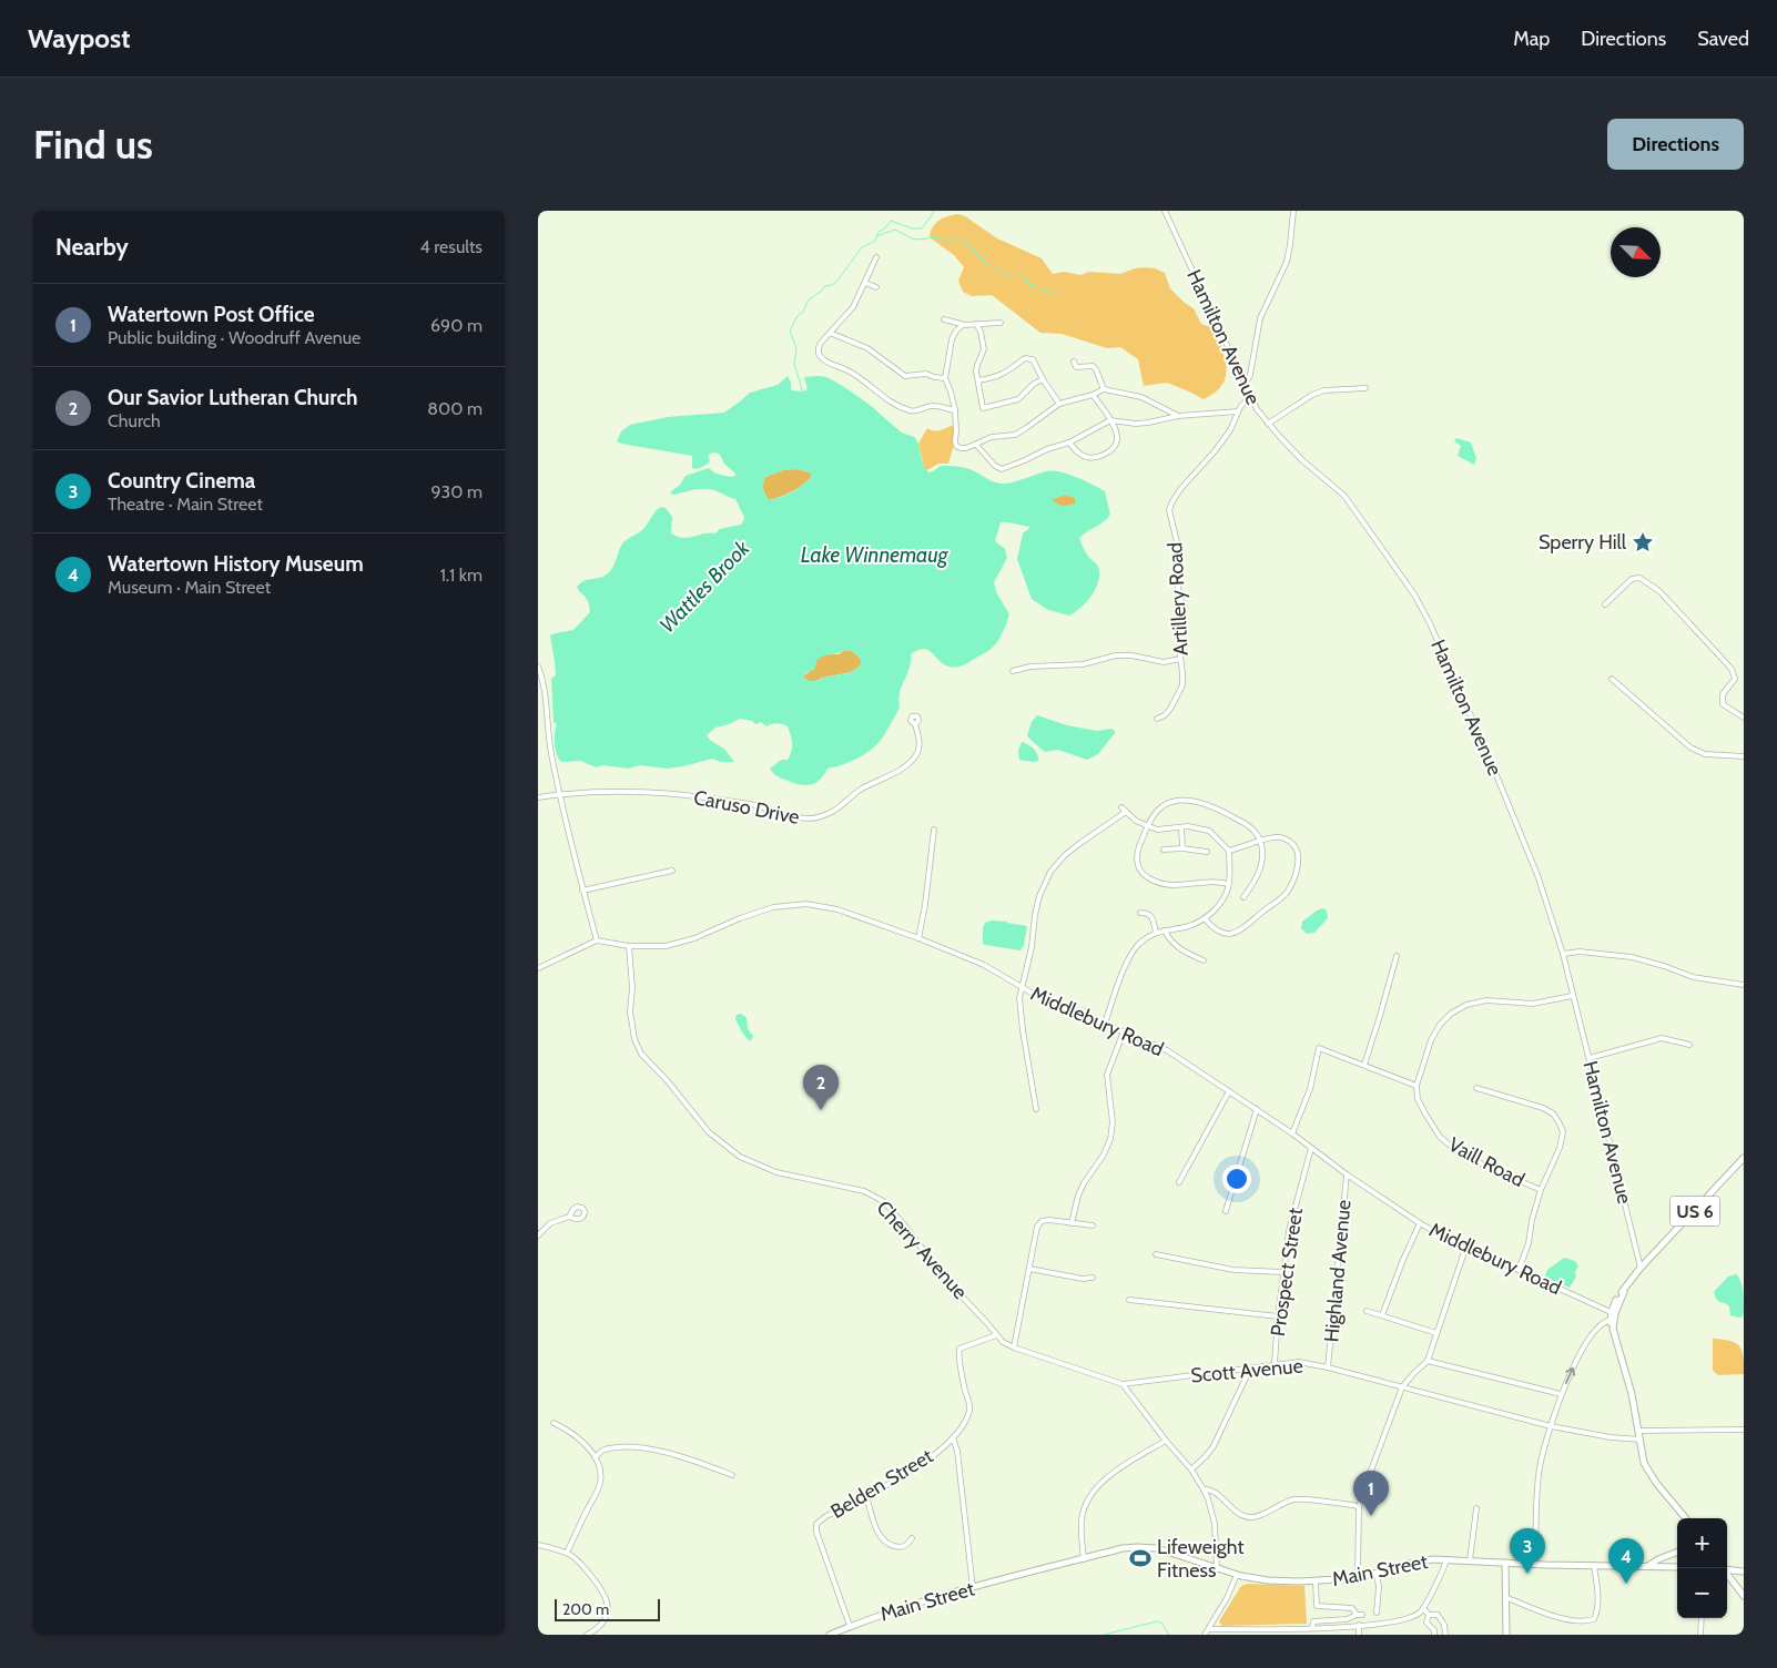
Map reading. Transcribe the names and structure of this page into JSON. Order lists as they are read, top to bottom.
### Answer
{
  "streets": {
    "main road": ["US 6", "Main Street"],
    "street": [
      "Hamilton Avenue",
      "Artillery Road",
      "Caruso Drive",
      "Middlebury Road",
      "Vaill Road",
      "Cherry Avenue",
      "Highland Avenue",
      "Prospect Street",
      "Scott Avenue",
      "Belden Street"
    ]
  },
  "crossings": [
    ["Hamilton Avenue", "Artillery Road"],
    ["Hamilton Avenue", "US 6"],
    ["Middlebury Road", "Vaill Road"],
    ["Middlebury Road", "US 6"],
    ["Middlebury Road", "Cherry Avenue"],
    ["Middlebury Road", "Highland Avenue"],
    ["Middlebury Road", "Prospect Street"],
    ["US 6", "Scott Avenue"],
    ["Cherry Avenue", "Scott Avenue"],
    ["Cherry Avenue", "Belden Street"],
    ["Highland Avenue", "Scott Avenue"],
    ["Prospect Street", "Scott Avenue"],
    ["Belden Street", "Main Street"]
  ],
  "water": ["Lake Winnemaug", "Wattles Brook"],
  "places": {
    "place": ["Sperry Hill"],
    "sports": ["Lifeweight Fitness"]
  },
  "scale_bar": "200 m",
  "north": "bottom right",
  "page": {
    "header": "Waypost",
    "nav": ["Map", "Directions", "Saved"],
    "buttons": "Directions",
    "title": "Find us",
    "heading": ["Nearby", "4 results"],
    "list": [
      {
        "mark": "1",
        "name": "Watertown Post Office",
        "note": "Public building · Woodruff Avenue",
        "value": "690 m"
      },
      {
        "mark": "2",
        "name": "Our Savior Lutheran Church",
        "note": "Church",
        "value": "800 m"
      },
      {
        "mark": "3",
        "name": "Country Cinema",
        "note": "Theatre · Main Street",
        "value": "930 m"
      },
      {
        "mark": "4",
        "name": "Watertown History Museum",
        "note": "Museum · Main Street",
        "value": "1.1 km"
      }
    ],
    "pins": [
      "2",
      "1",
      "3",
      "4"
    ],
    "map_buttons": ["+", "−"],
    "scale": "200 m"
  }
}
